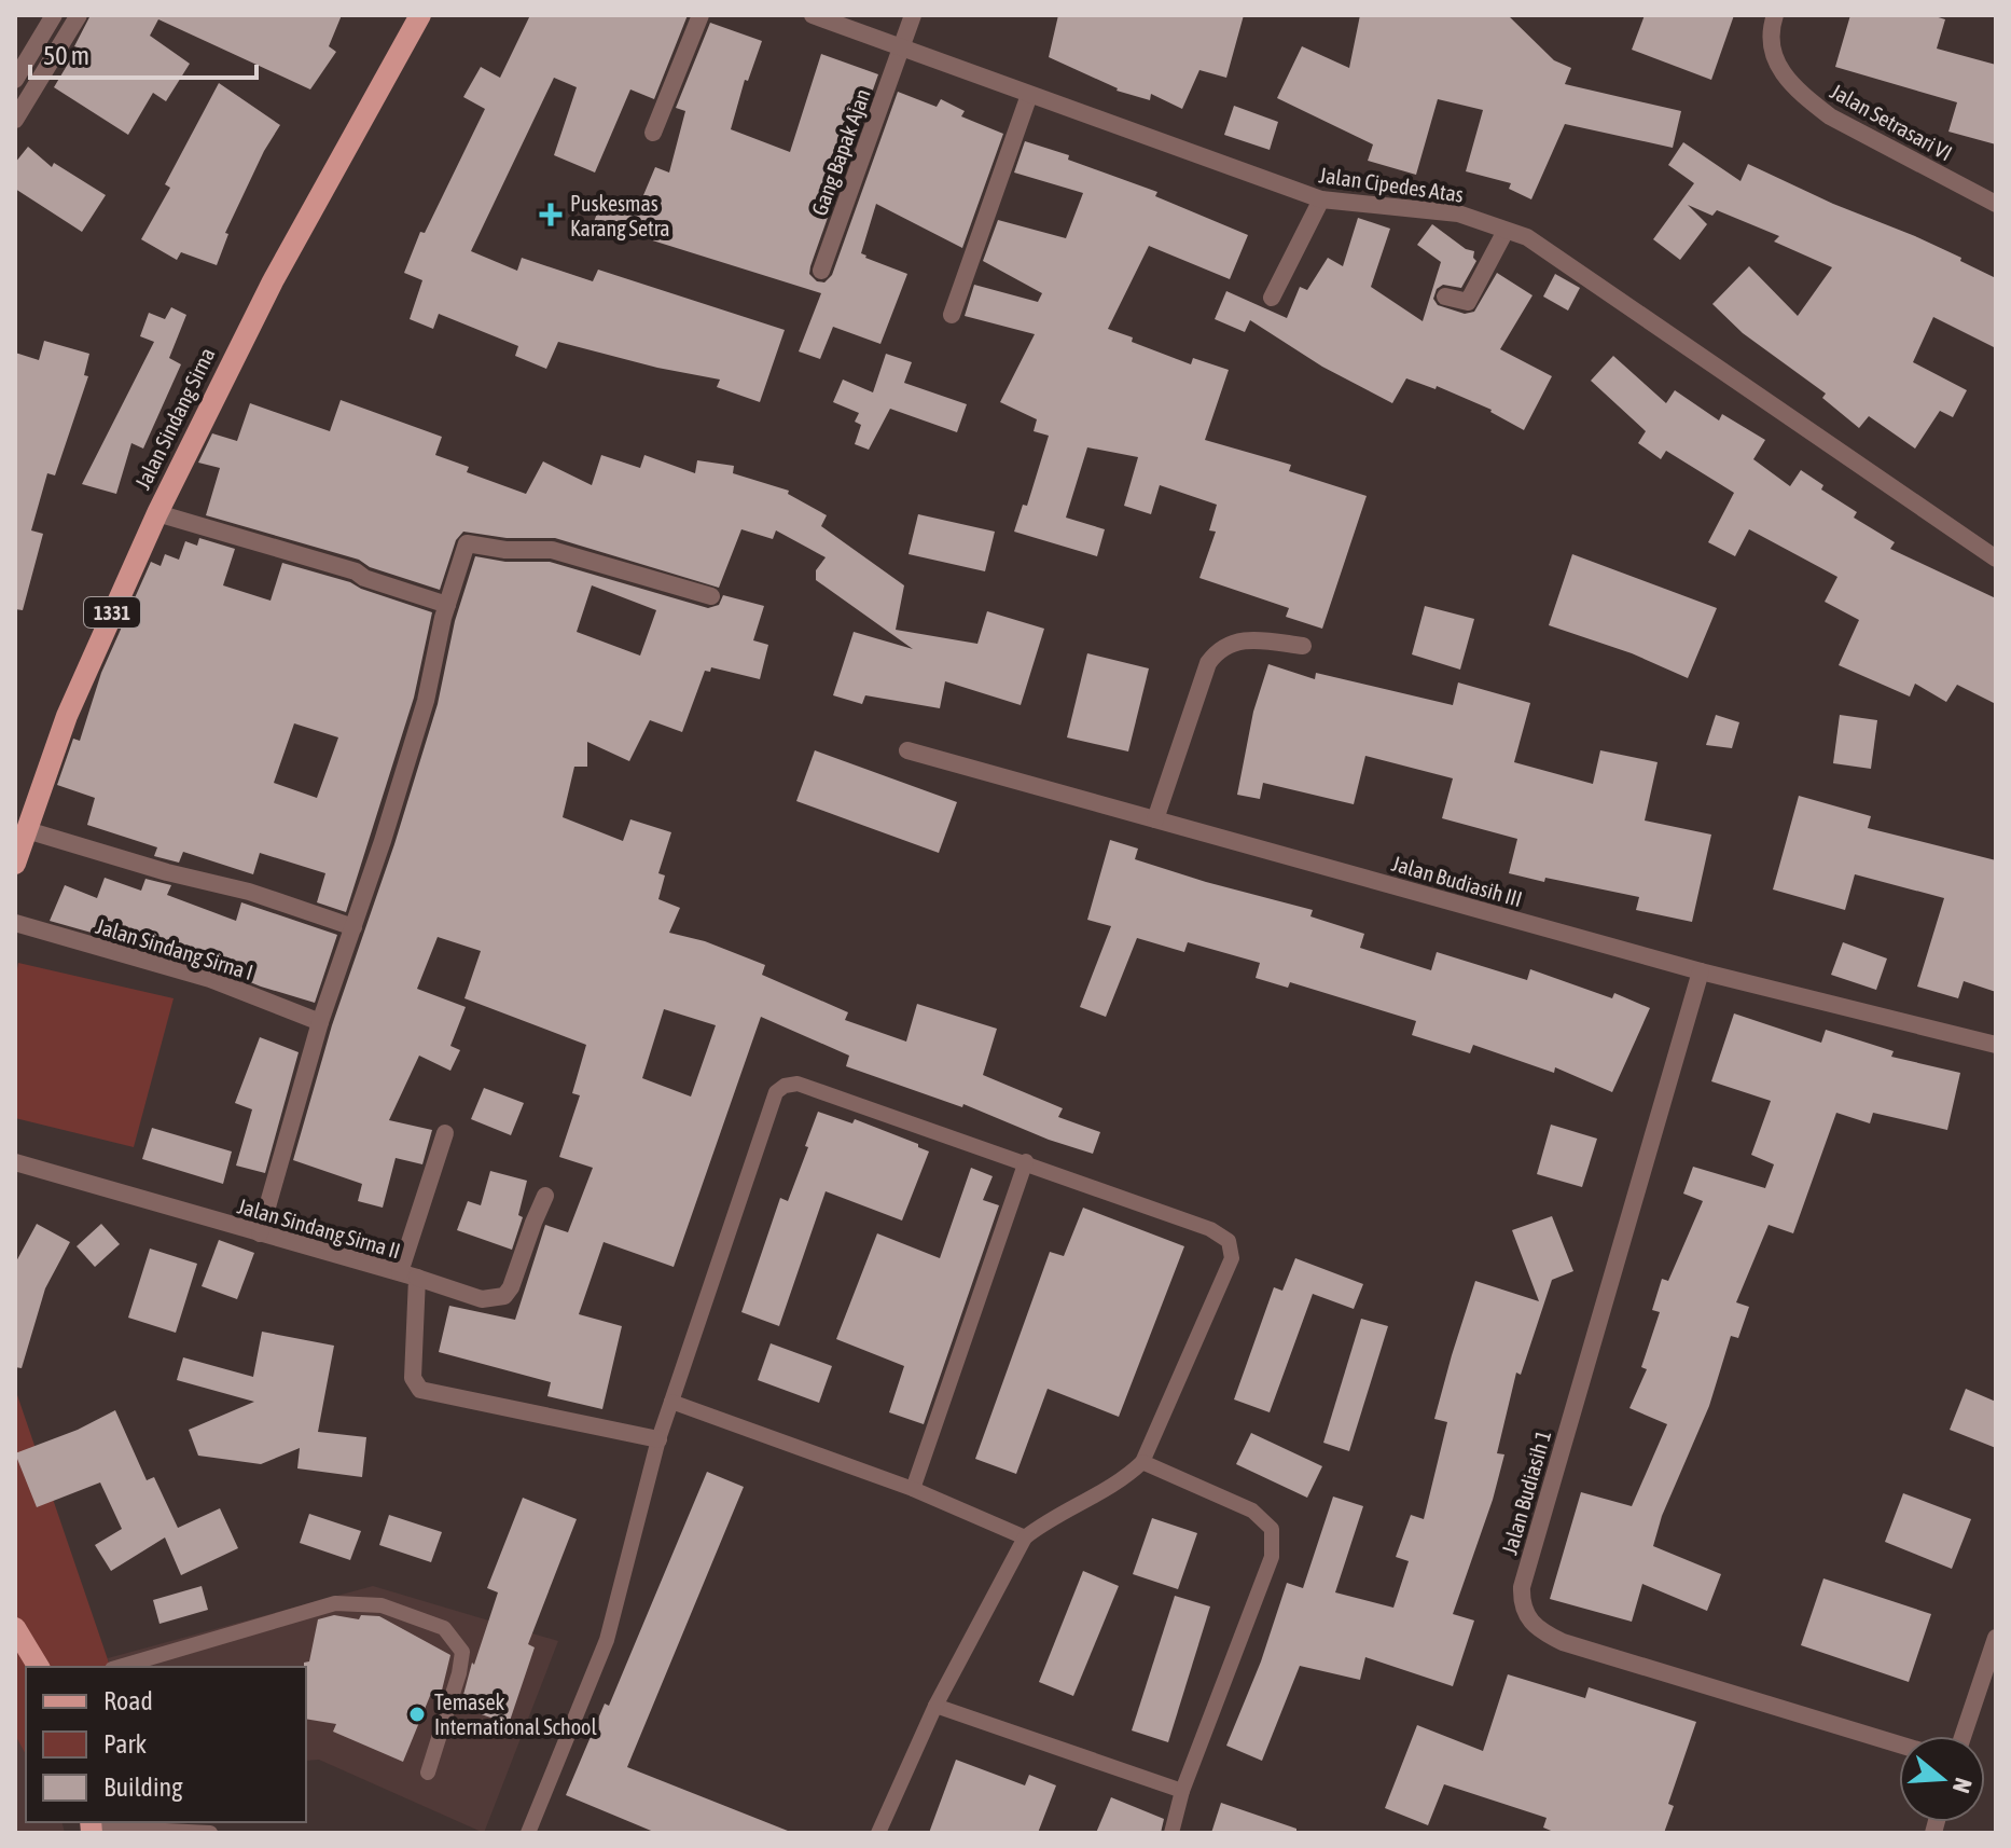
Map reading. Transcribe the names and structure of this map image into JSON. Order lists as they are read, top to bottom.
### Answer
{
  "streets": {
    "main road": ["Jalan Sindang Sirna", "1331"],
    "street": [
      "Jalan Setrasari VI",
      "Gang Bapak Ajan",
      "Jalan Cipedes Atas",
      "Jalan Budiasih III",
      "Jalan Sindang Sirna I",
      "Jalan Sindang Sirna II",
      "Jalan Budiasih 1"
    ]
  },
  "crossings": [
    ["Gang Bapak Ajan", "Jalan Cipedes Atas"],
    ["Jalan Budiasih III", "Jalan Budiasih 1"]
  ],
  "places": {
    "health": ["Puskesmas Karang Setra"],
    "other": ["Temasek International School"]
  },
  "legend": ["Road", "Park", "Building"],
  "scale_bar": "50 m",
  "north": "right"
}
